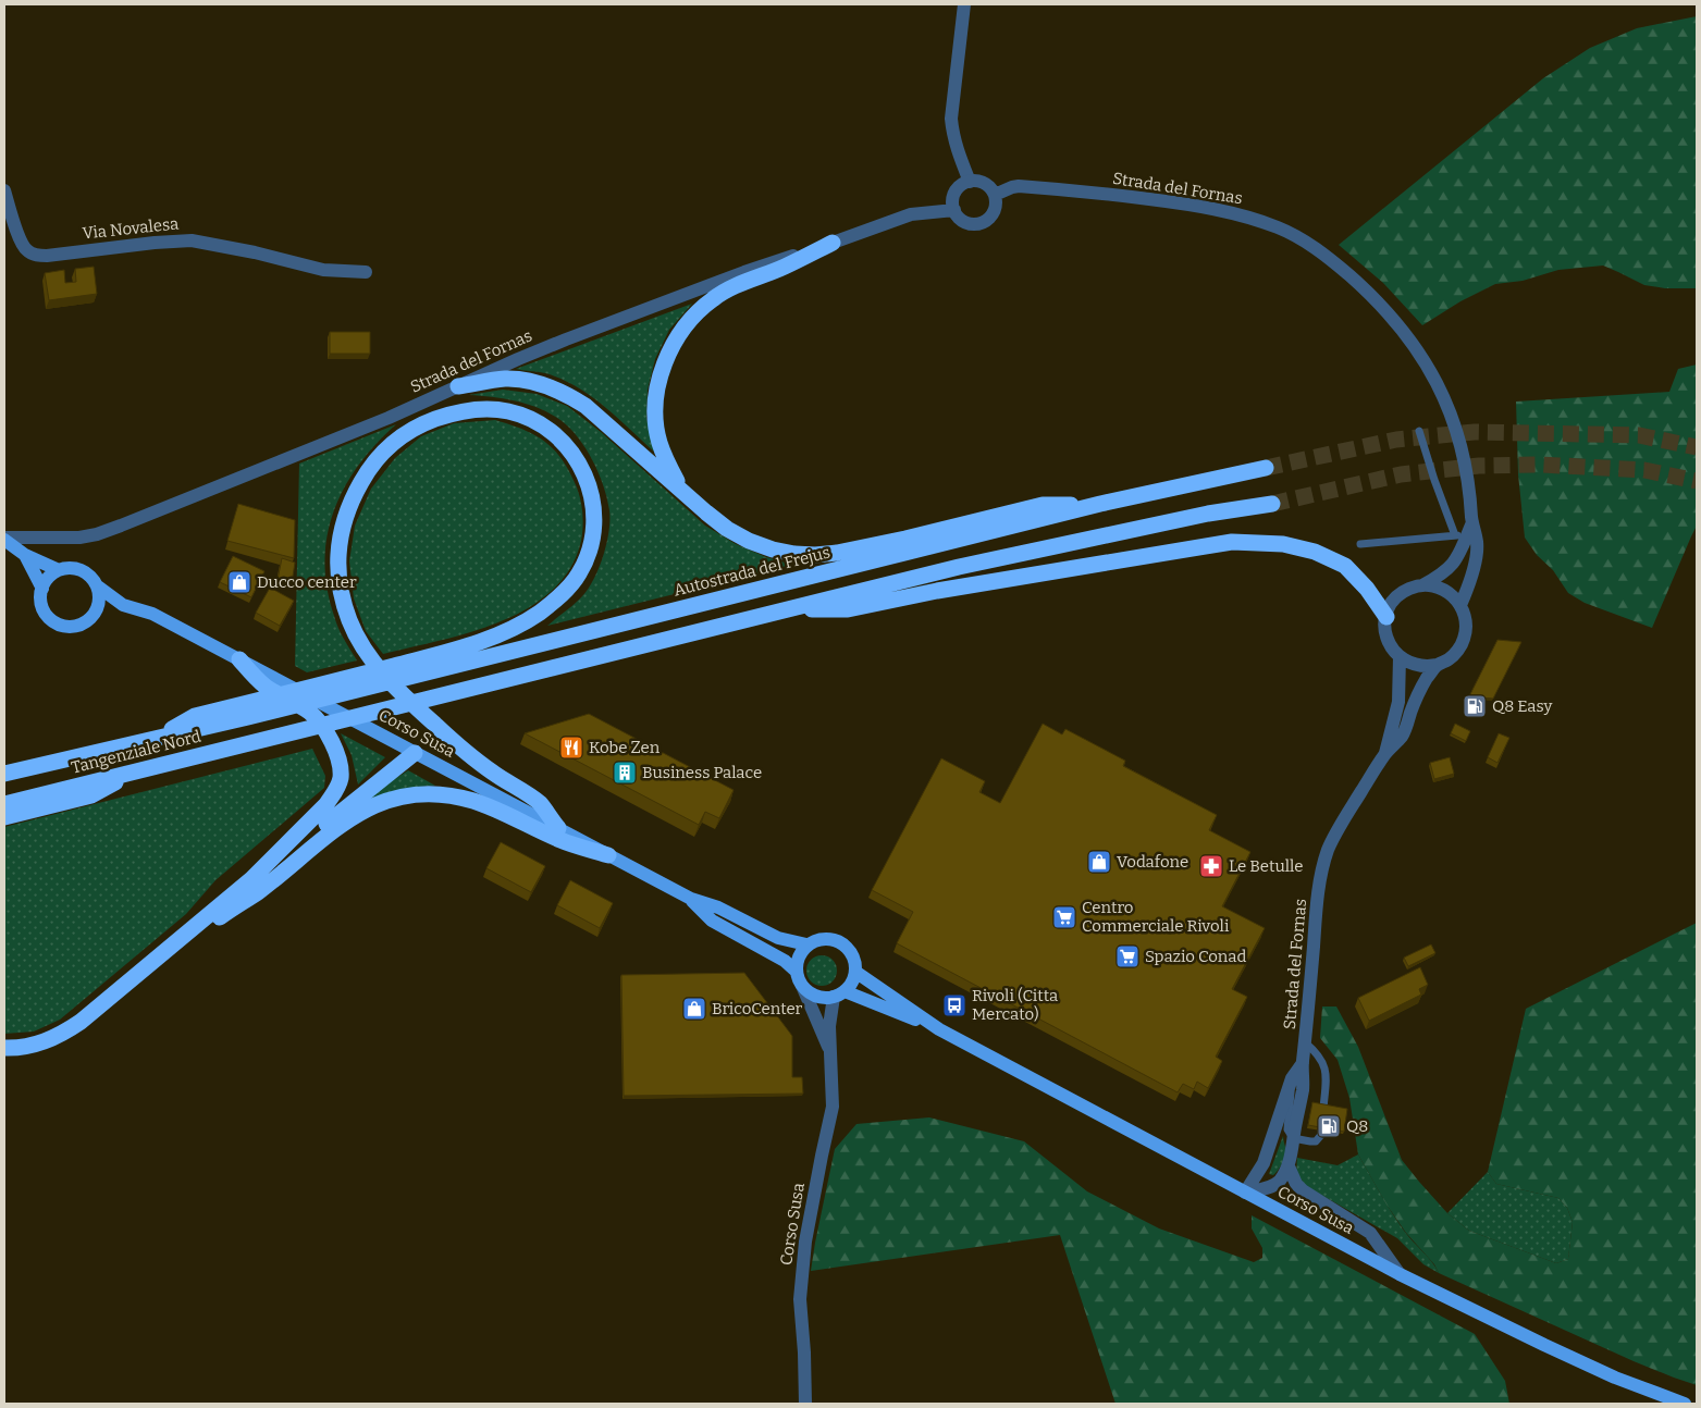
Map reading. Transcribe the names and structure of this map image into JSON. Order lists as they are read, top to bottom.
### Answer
{
  "streets": {
    "highway": ["Autostrada del Frejus", "Tangenziale Nord"],
    "main road": ["Corso Susa"],
    "street": ["Strada del Fornas", "Via Novalesa"]
  },
  "crossings": [
    ["Strada del Fornas", "Corso Susa"],
    ["Autostrada del Frejus", "Tangenziale Nord"]
  ],
  "places": {
    "shop": ["Ducco center", "Vodafone", "BricoCenter"],
    "fuel station": ["Q8 Easy", "Q8"],
    "restaurant": ["Kobe Zen"],
    "building": ["Business Palace"],
    "pharmacy": ["Le Betulle"],
    "supermarket": ["Centro Commerciale Rivoli", "Spazio Conad"],
    "bus stop": ["Rivoli (Citta Mercato)"]
  }
}
